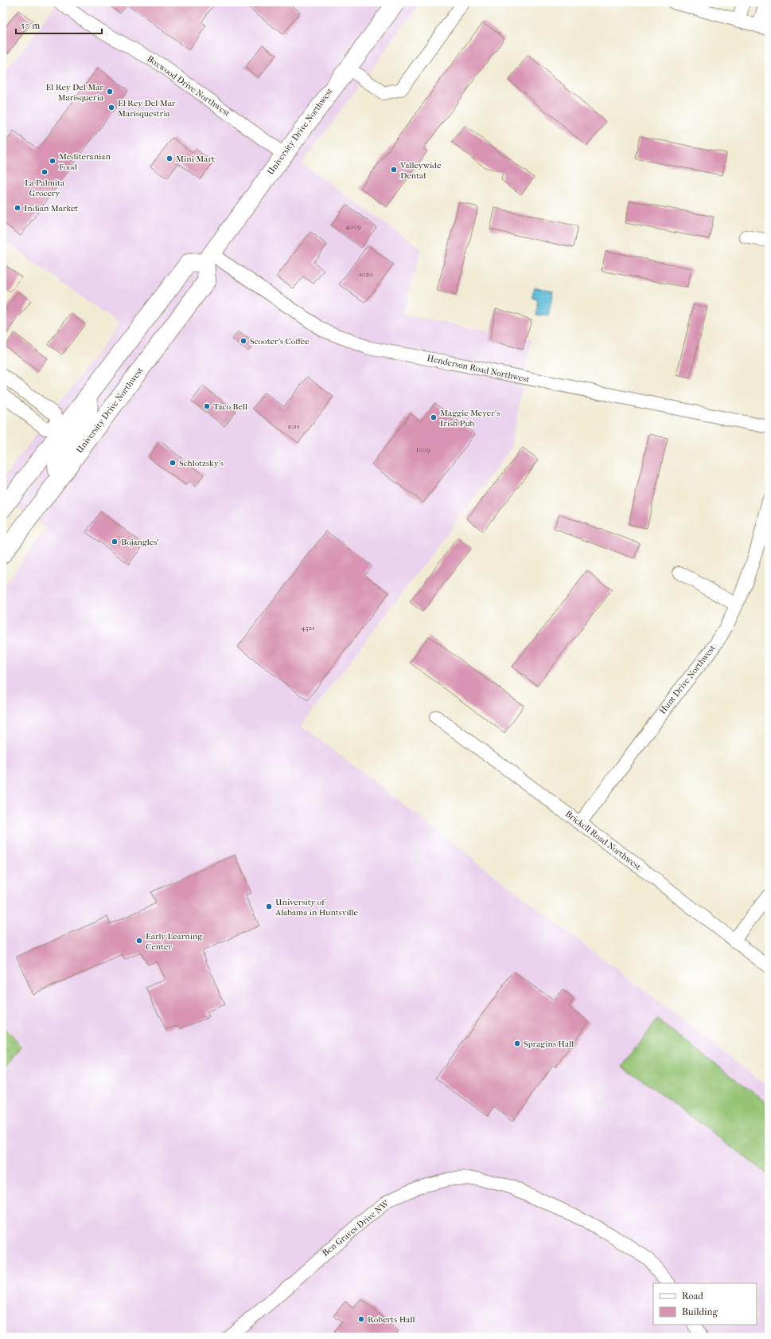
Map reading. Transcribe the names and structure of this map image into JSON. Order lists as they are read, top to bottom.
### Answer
{
  "streets": {
    "highway": ["University Drive Northwest"],
    "street": [
      "Boxwood Drive Northwest",
      "Henderson Road Northwest",
      "Hunt Drive Northwest",
      "Brickell Road Northwest",
      "Ben Graves Drive NW"
    ]
  },
  "crossings": [
    ["Boxwood Drive Northwest", "University Drive Northwest"],
    ["University Drive Northwest", "Henderson Road Northwest"],
    ["Hunt Drive Northwest", "Brickell Road Northwest"]
  ],
  "places": [
    "El Rey Del Mar Marisqueria",
    "El Rey Del Mar Marisquestria",
    "Mini Mart",
    "Mediteranian Food",
    "Valleywide Dental",
    "La Palmita Grocery",
    "Indian Market",
    "Scooter's Coffee",
    "Taco Bell",
    "Maggie Meyer's Irish Pub",
    "Schlotzsky's",
    "Bojangles'",
    "University of Alabama in Huntsville",
    "Early Learning Center",
    "Spragins Hall",
    "Roberts Hall"
  ],
  "house_numbers": [
    "4009",
    "1020",
    "1015",
    "1009",
    "4321"
  ],
  "legend": ["Road", "Building"],
  "scale_bar": "50 m"
}
